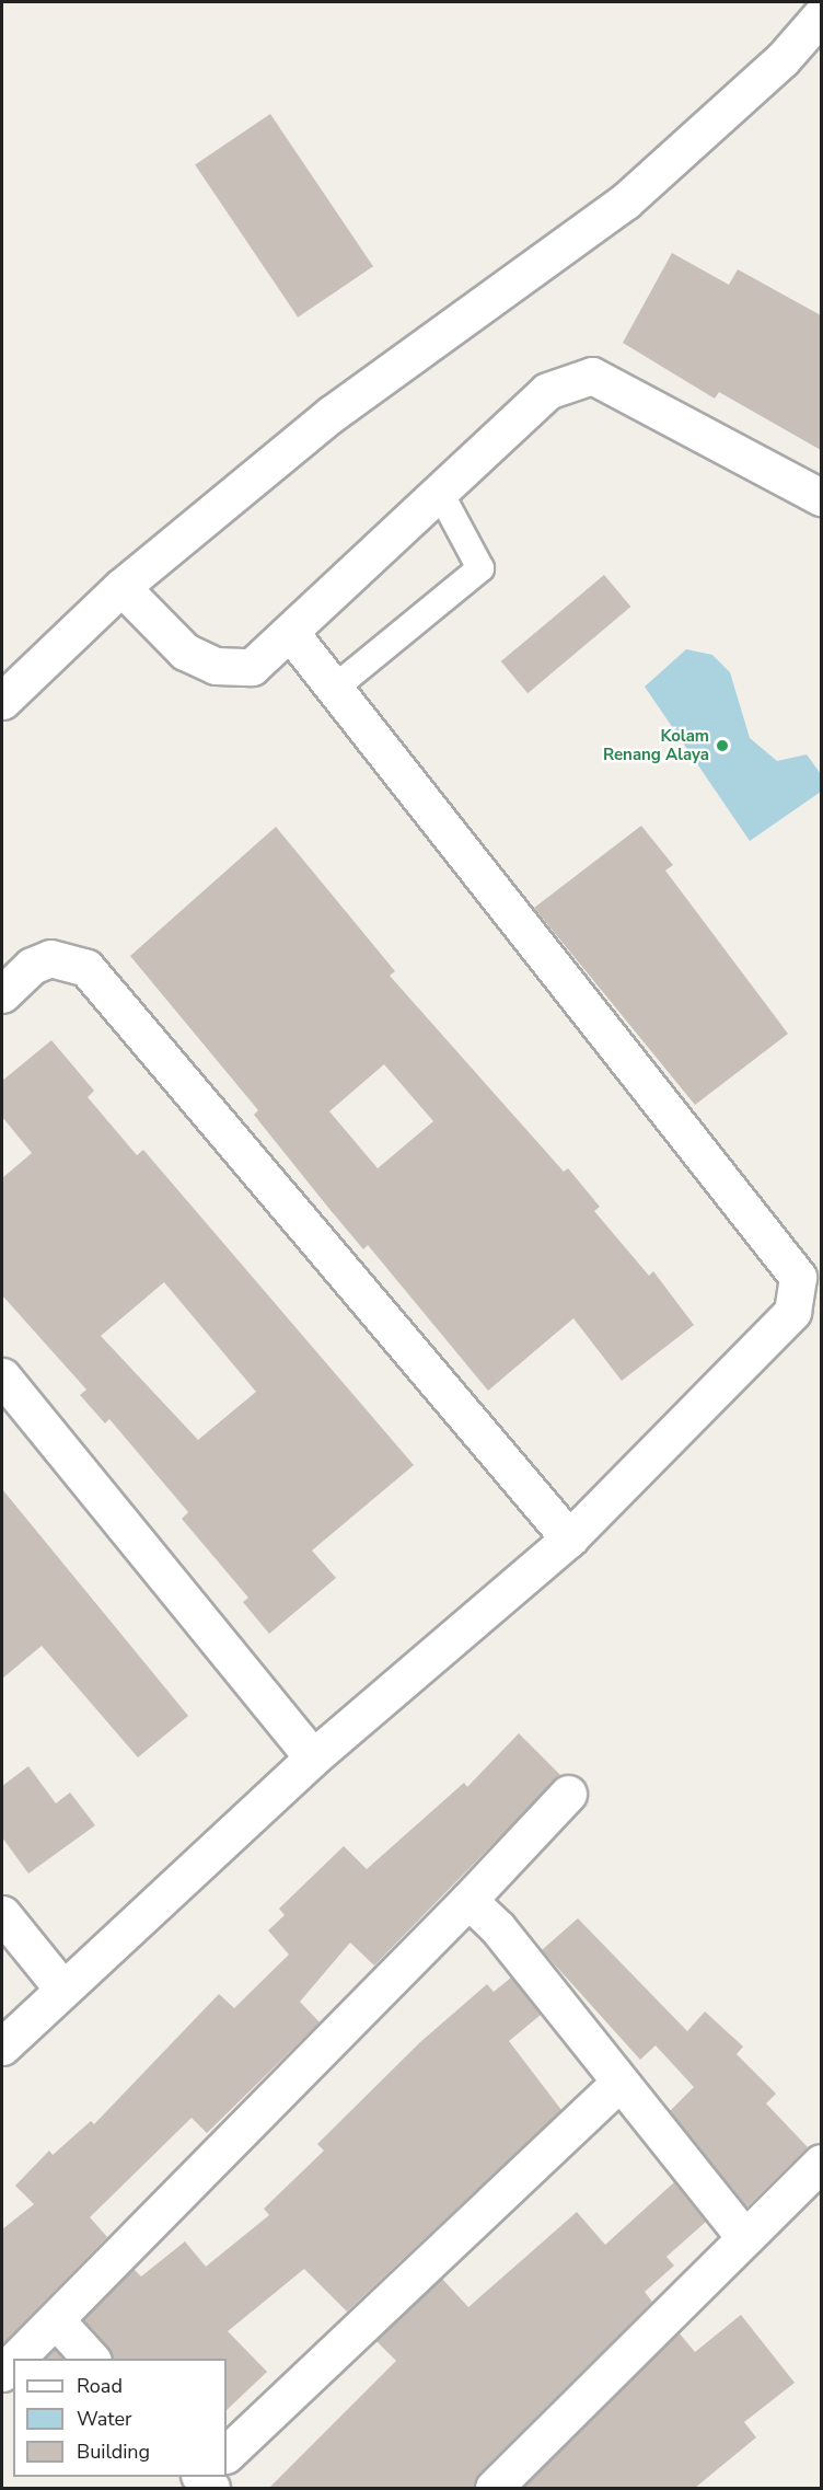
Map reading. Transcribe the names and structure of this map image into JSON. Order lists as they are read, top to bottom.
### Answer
{
  "places": ["Kolam Renang Alaya"],
  "legend": ["Road", "Water", "Building"]
}
